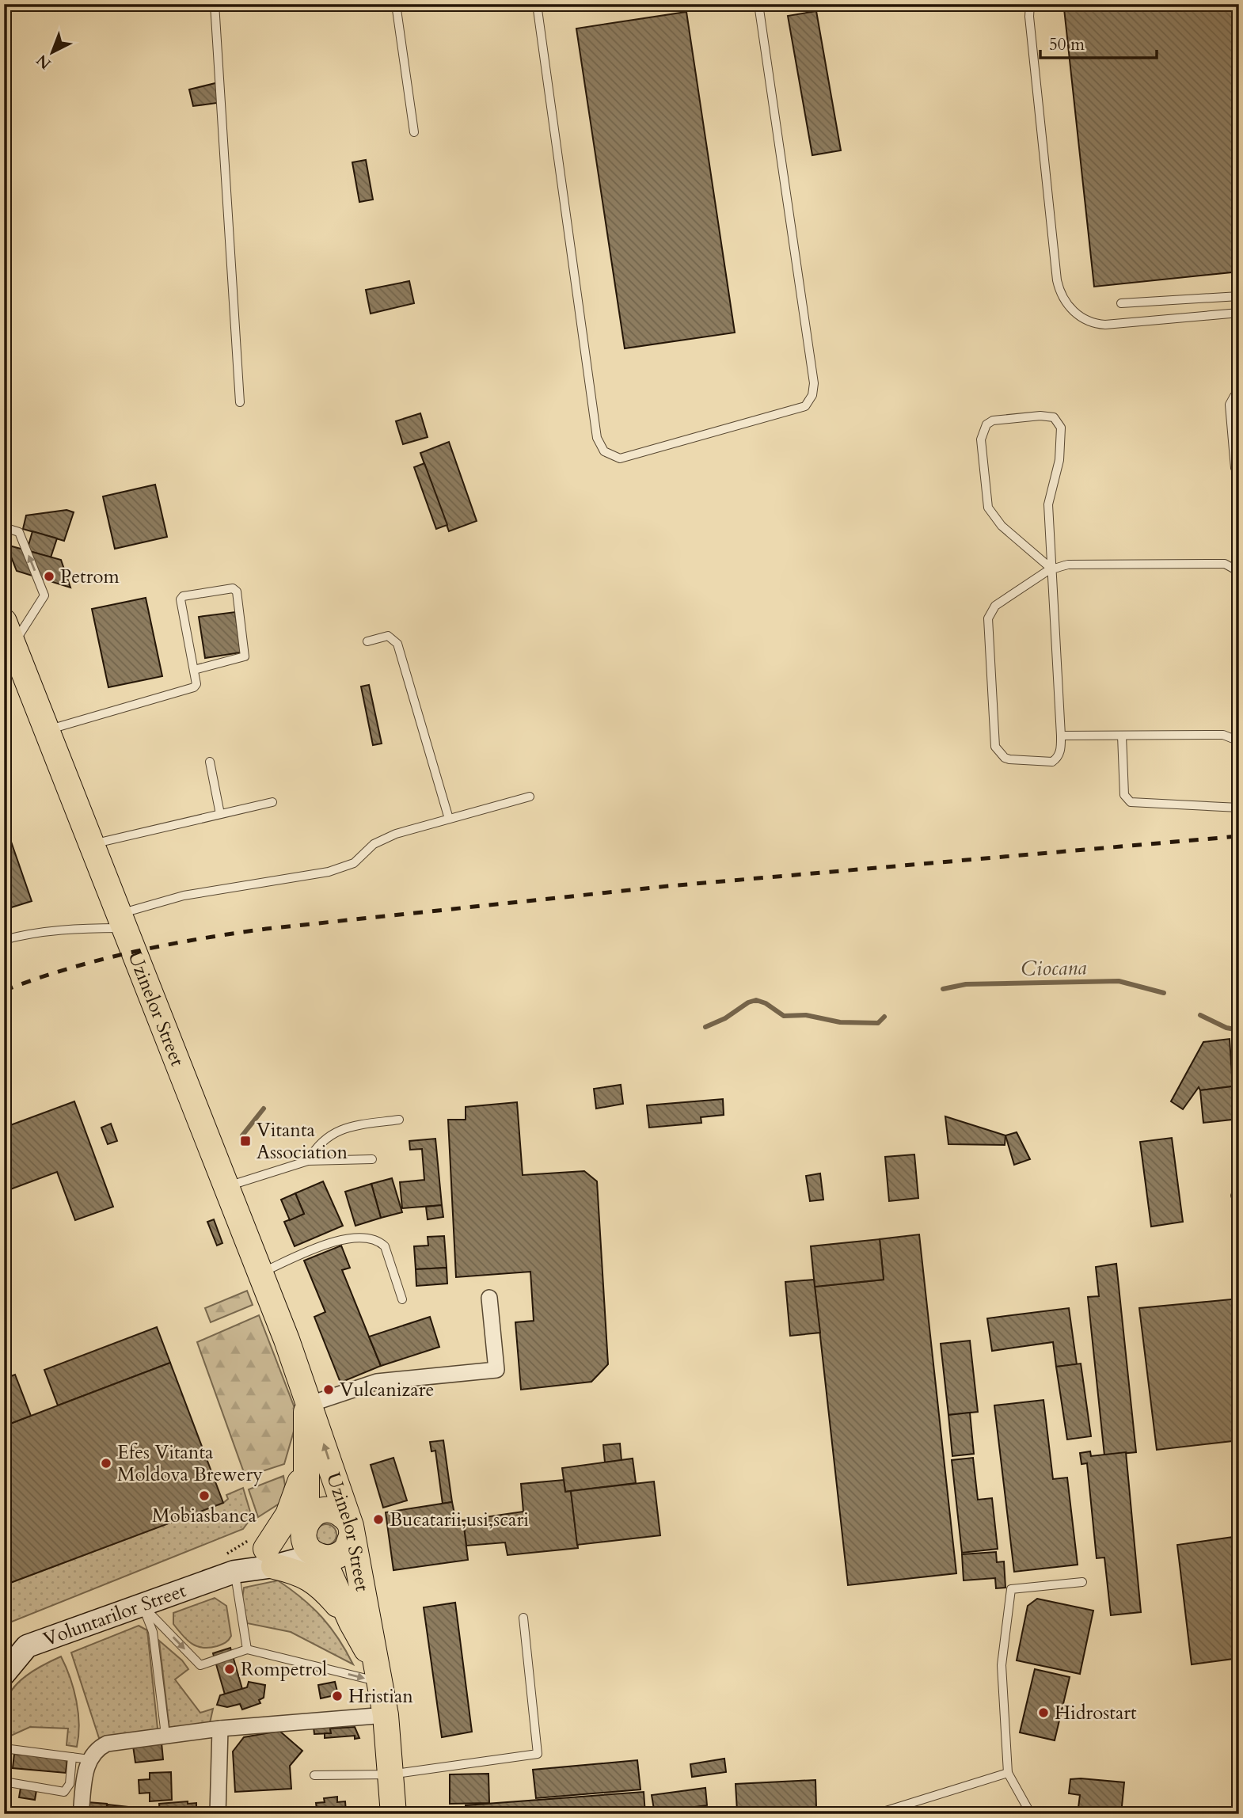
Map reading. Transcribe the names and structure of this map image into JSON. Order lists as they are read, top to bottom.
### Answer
{
  "streets": {
    "main road": ["Uzinelor Street", "Voluntarilor Street"]
  },
  "crossings": [
    ["Uzinelor Street", "Voluntarilor Street"]
  ],
  "water": ["Ciocana"],
  "places": {
    "other": [
      "Petrom",
      "Vulcanizare",
      "Efes Vitanta Moldova Brewery",
      "Mobiasbanca",
      "Bucatarii,usi,scari",
      "Rompetrol",
      "Hristian",
      "Hidrostart"
    ],
    "transit": ["Vitanta Association"]
  },
  "scale_bar": "50 m",
  "north": "bottom left"
}
